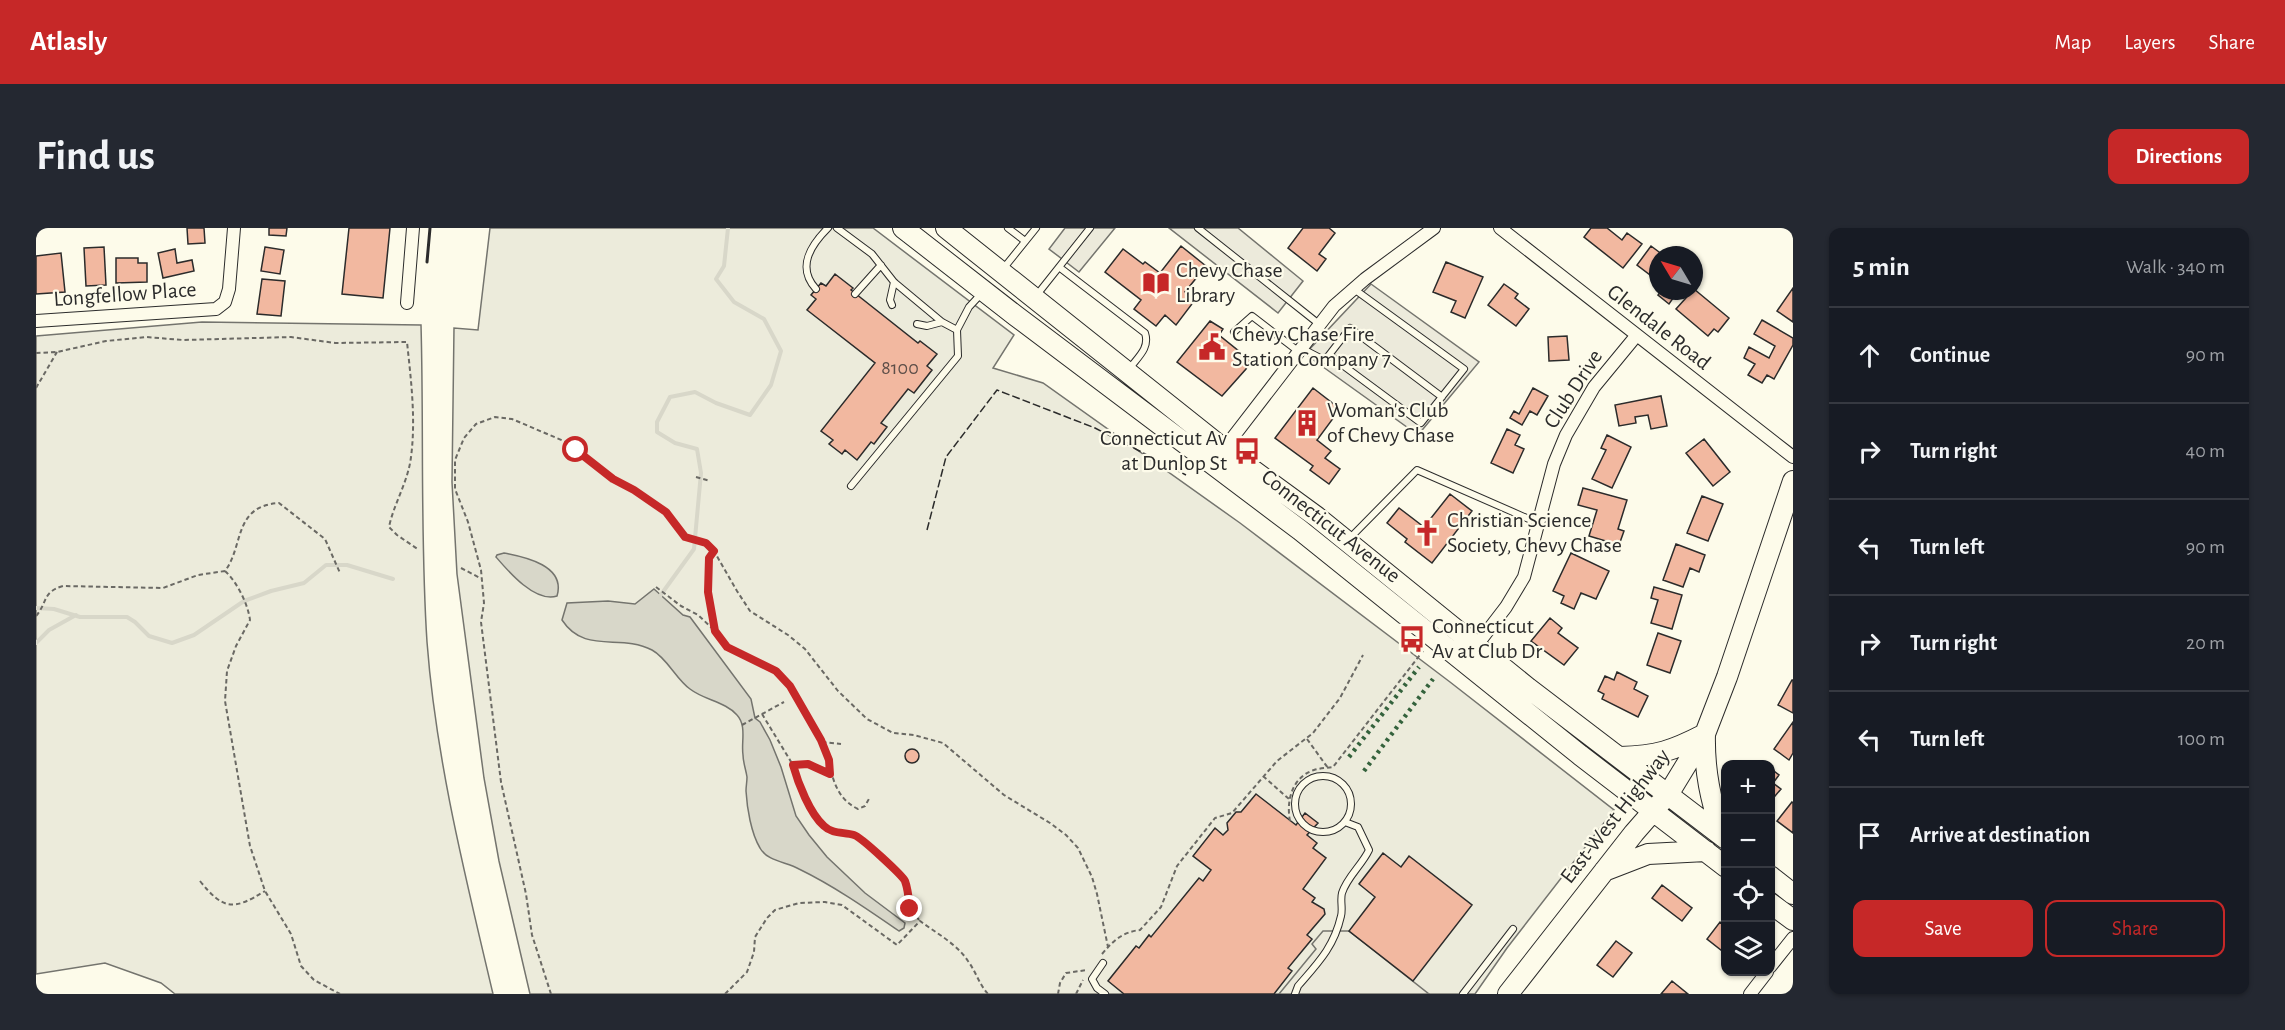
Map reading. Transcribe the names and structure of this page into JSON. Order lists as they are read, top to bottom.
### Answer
{
  "streets": {
    "main road": ["Connecticut Avenue", "East-West Highway"],
    "street": ["Longfellow Place", "Glendale Road", "Club Drive"]
  },
  "crossings": [
    ["Glendale Road", "Club Drive"],
    ["Club Drive", "Connecticut Avenue"],
    ["Connecticut Avenue", "East-West Highway"]
  ],
  "places": {
    "library": ["Chevy Chase Library"],
    "public building": ["Chevy Chase Fire Station Company 7"],
    "building": ["Woman's Club of Chevy Chase"],
    "bus stop": ["Connecticut Av at Dunlop St", "Connecticut Av at Club Dr"],
    "church": ["Christian Science Society, Chevy Chase"]
  },
  "house_numbers": ["8100"],
  "north": "top left",
  "page": {
    "header": "Atlasly",
    "nav": ["Map", "Layers", "Share"],
    "buttons": [
      "Directions",
      ["Save", "Share"]
    ],
    "title": "Find us",
    "heading": ["5 min", "Walk · 340 m"],
    "list": [
      ["Continue", "90 m"],
      ["Turn right", "40 m"],
      ["Turn left", "90 m"],
      ["Turn right", "20 m"],
      ["Turn left", "100 m"],
      "Arrive at destination"
    ],
    "map_buttons": ["+", "−"]
  }
}
